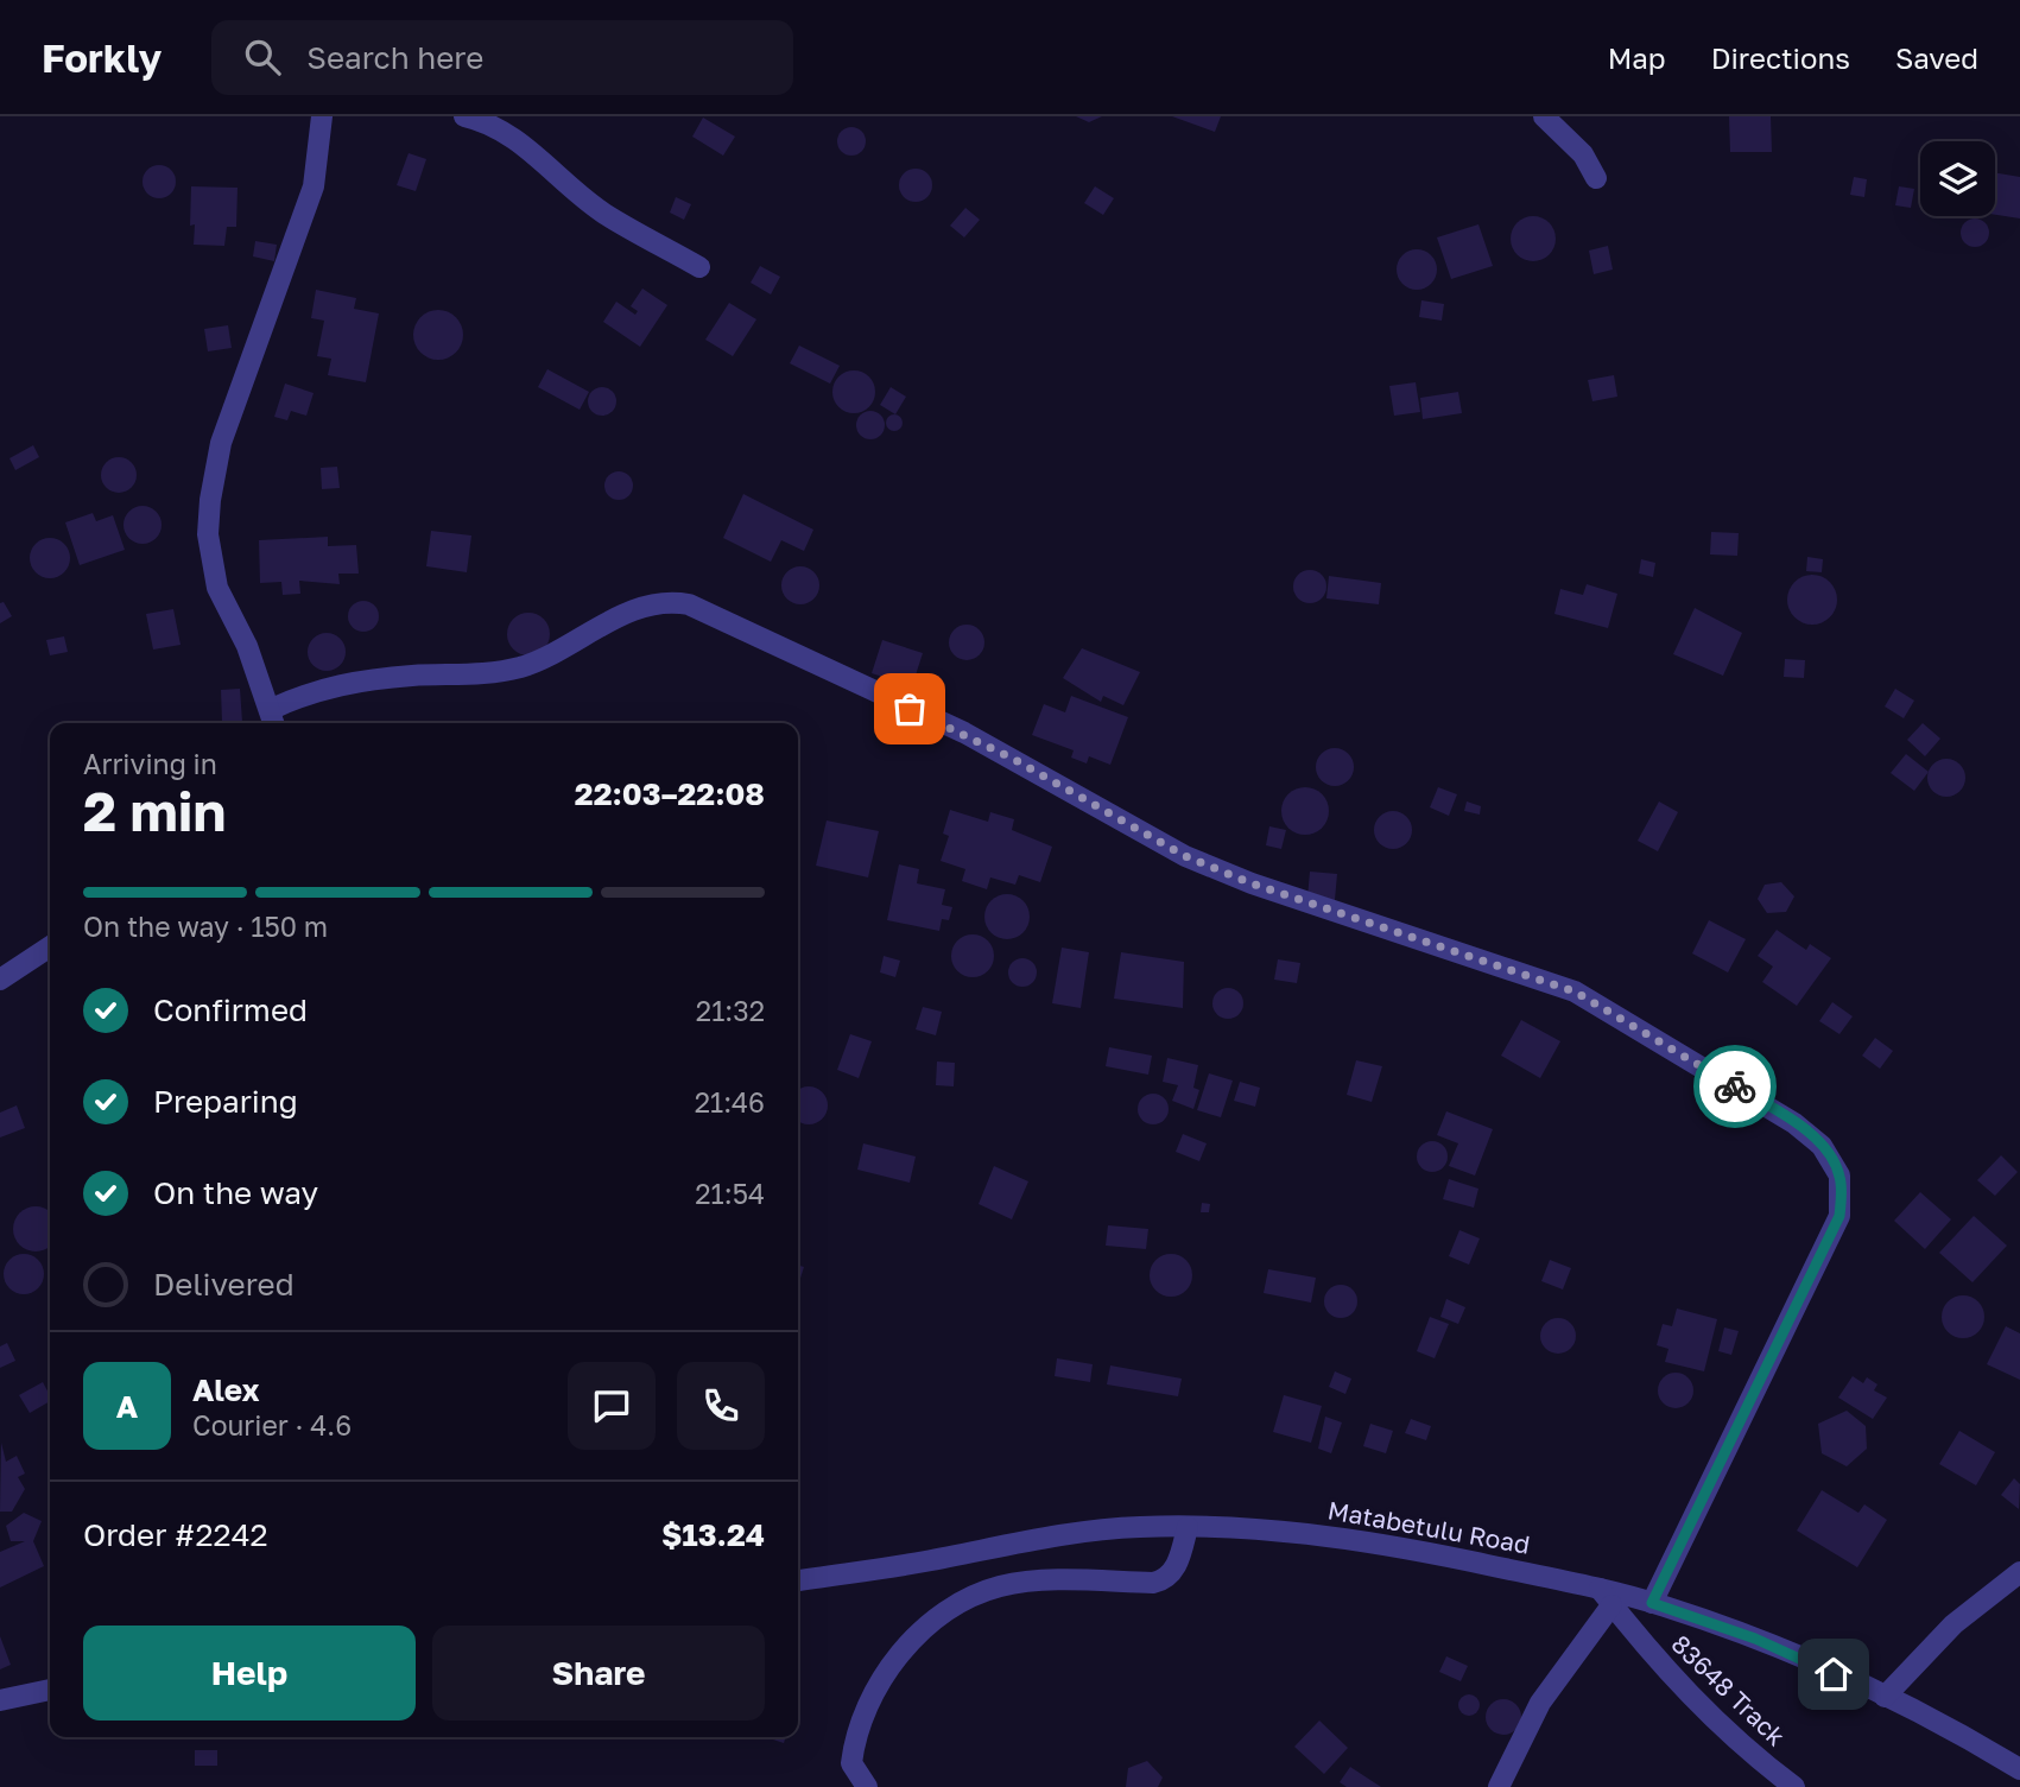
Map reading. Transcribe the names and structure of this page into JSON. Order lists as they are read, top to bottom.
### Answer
{
  "streets": {
    "street": ["Matabetulu Road", "83648 Track"]
  },
  "crossings": [
    ["Matabetulu Road", "83648 Track"]
  ],
  "page": {
    "header": "Forkly",
    "search": "Search here",
    "nav": ["Map", "Directions", "Saved"],
    "heading": ["2 min", "Arriving in", "22:03–22:08"],
    "panel": [
      "Alex",
      "Courier · 4.6",
      "Order #2242",
      "$13.24"
    ],
    "bar": "On the way · 150 m",
    "list": [
      ["Confirmed", "21:32"],
      ["Preparing", "21:46"],
      ["On the way", "21:54"],
      "Delivered"
    ],
    "round": "A",
    "buttons": ["Help", "Share"]
  }
}
